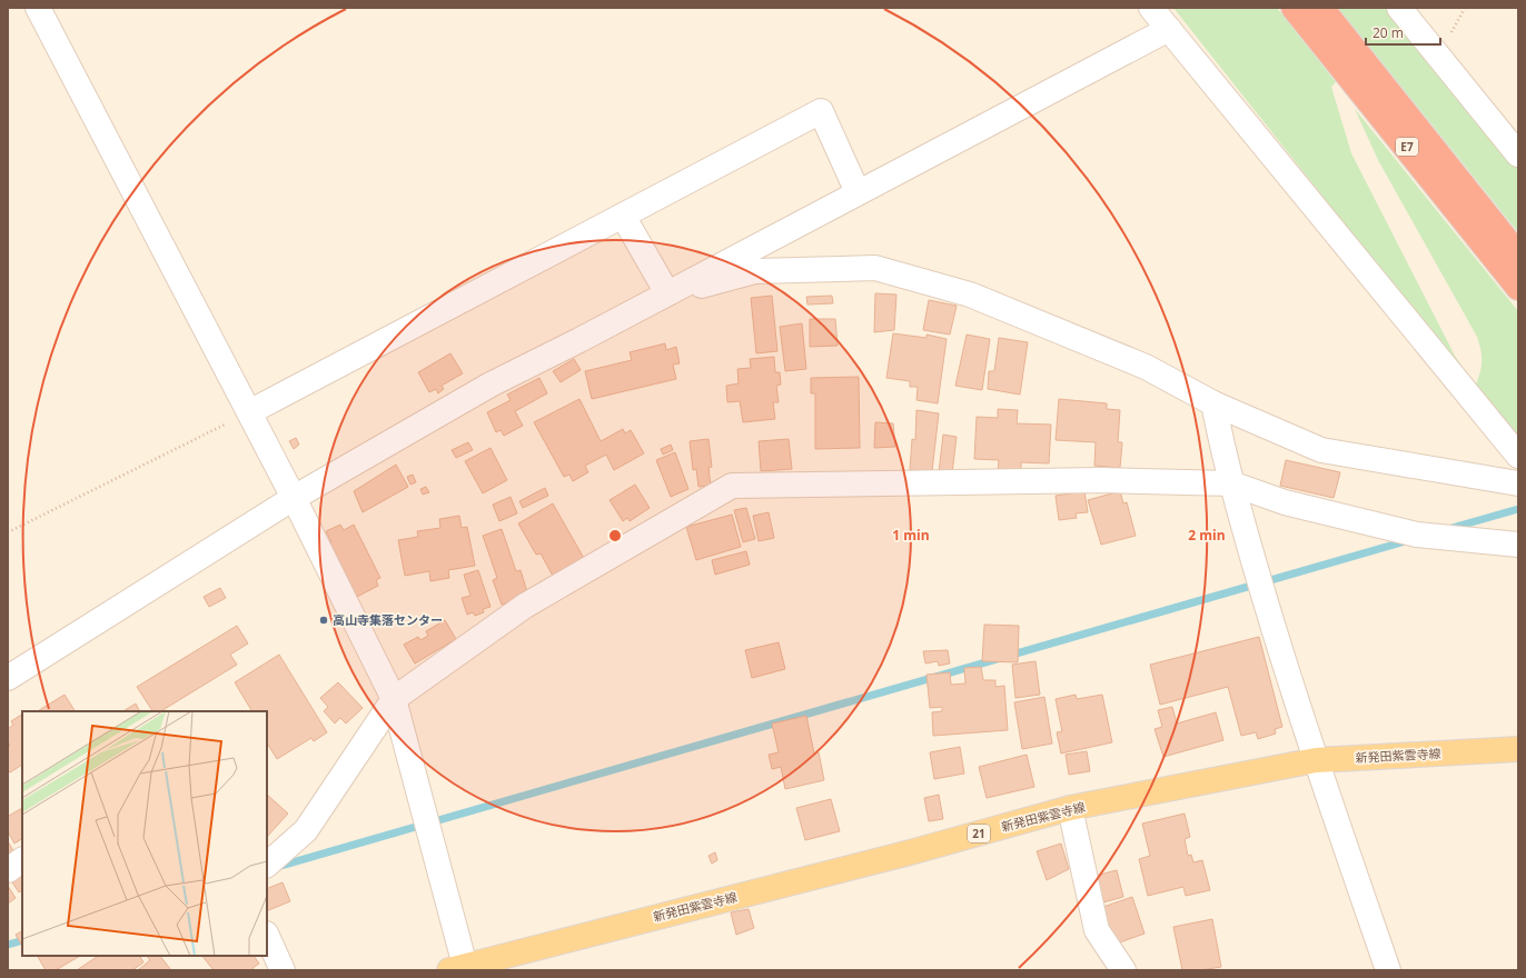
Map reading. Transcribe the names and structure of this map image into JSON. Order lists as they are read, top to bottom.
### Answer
{
  "streets": {
    "highway": ["E7"],
    "main road": ["新発田紫雲寺線", "21"]
  },
  "places": ["高山寺集落センター"],
  "scale_bar": "20 m",
  "rings": ["1 min", "2 min"]
}
